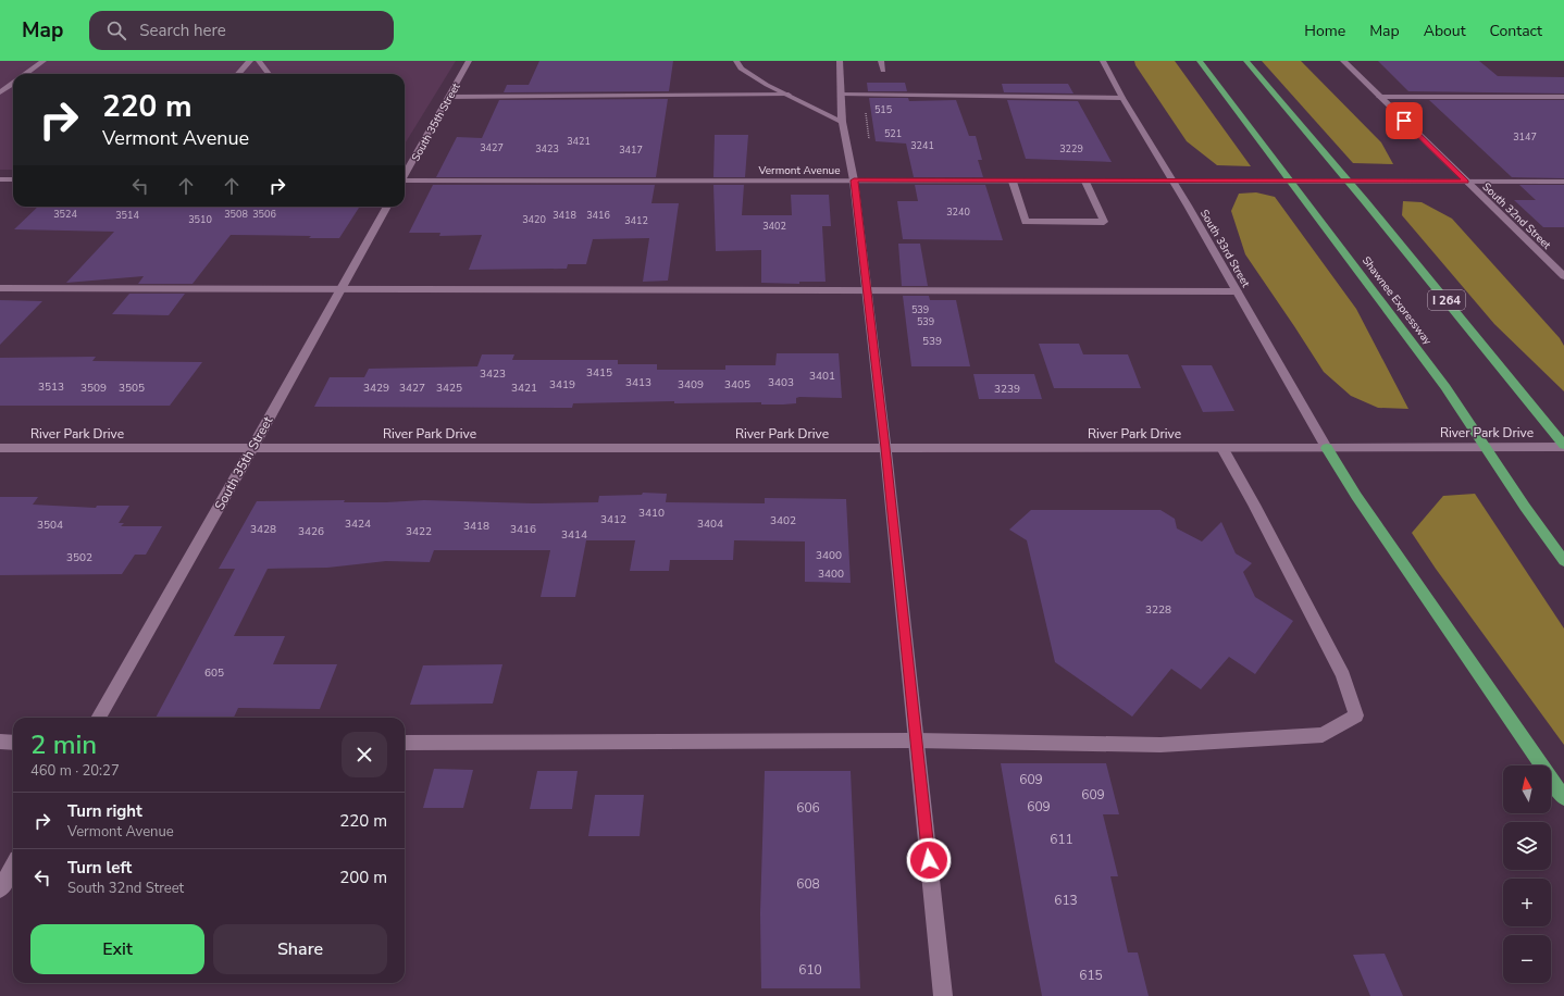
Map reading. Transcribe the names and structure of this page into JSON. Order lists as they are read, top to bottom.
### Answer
{
  "streets": {
    "highway": ["Shawnee Expressway", "I 264"],
    "street": [
      "South 35th Street",
      "Vermont Avenue",
      "South 32nd Street",
      "South 33rd Street",
      "River Park Drive"
    ]
  },
  "crossings": [
    ["South 35th Street", "River Park Drive"],
    ["Vermont Avenue", "South 32nd Street"],
    ["Vermont Avenue", "South 33rd Street"],
    ["South 33rd Street", "River Park Drive"],
    ["I 264", "River Park Drive"]
  ],
  "house_numbers": [
    "515",
    "521",
    "3147",
    "3421",
    "3241",
    "3427",
    "3423",
    "3229",
    "3417",
    "3240",
    "3524",
    "3508",
    "3506",
    "3514",
    "3418",
    "3416",
    "3510",
    "3420",
    "3412",
    "3402",
    "539",
    "539",
    "539",
    "3415",
    "3423",
    "3401",
    "3413",
    "3403",
    "3419",
    "3409",
    "3405",
    "3513",
    "3509",
    "3505",
    "3429",
    "3427",
    "3425",
    "3421",
    "3239",
    "3410",
    "3412",
    "3402",
    "3424",
    "3404",
    "3504",
    "3418",
    "3428",
    "3416",
    "3426",
    "3422",
    "3414",
    "3400",
    "3502",
    "3400",
    "3228",
    "605",
    "609",
    "609",
    "609",
    "606",
    "611",
    "608",
    "613",
    "610",
    "615"
  ],
  "north": "top",
  "page": {
    "header": "Map",
    "search": "Search here",
    "nav": [
      "Home",
      "Map",
      "About",
      "Contact"
    ],
    "turn": ["220 m", "Vermont Avenue"],
    "heading": ["2 min", "460 m · 20:27"],
    "map_buttons": ["+", "−"],
    "list": [
      {
        "name": "Turn right",
        "note": "Vermont Avenue",
        "value": "220 m"
      },
      {
        "name": "Turn left",
        "note": "South 32nd Street",
        "value": "200 m"
      }
    ],
    "buttons": ["Exit", "Share"]
  }
}
